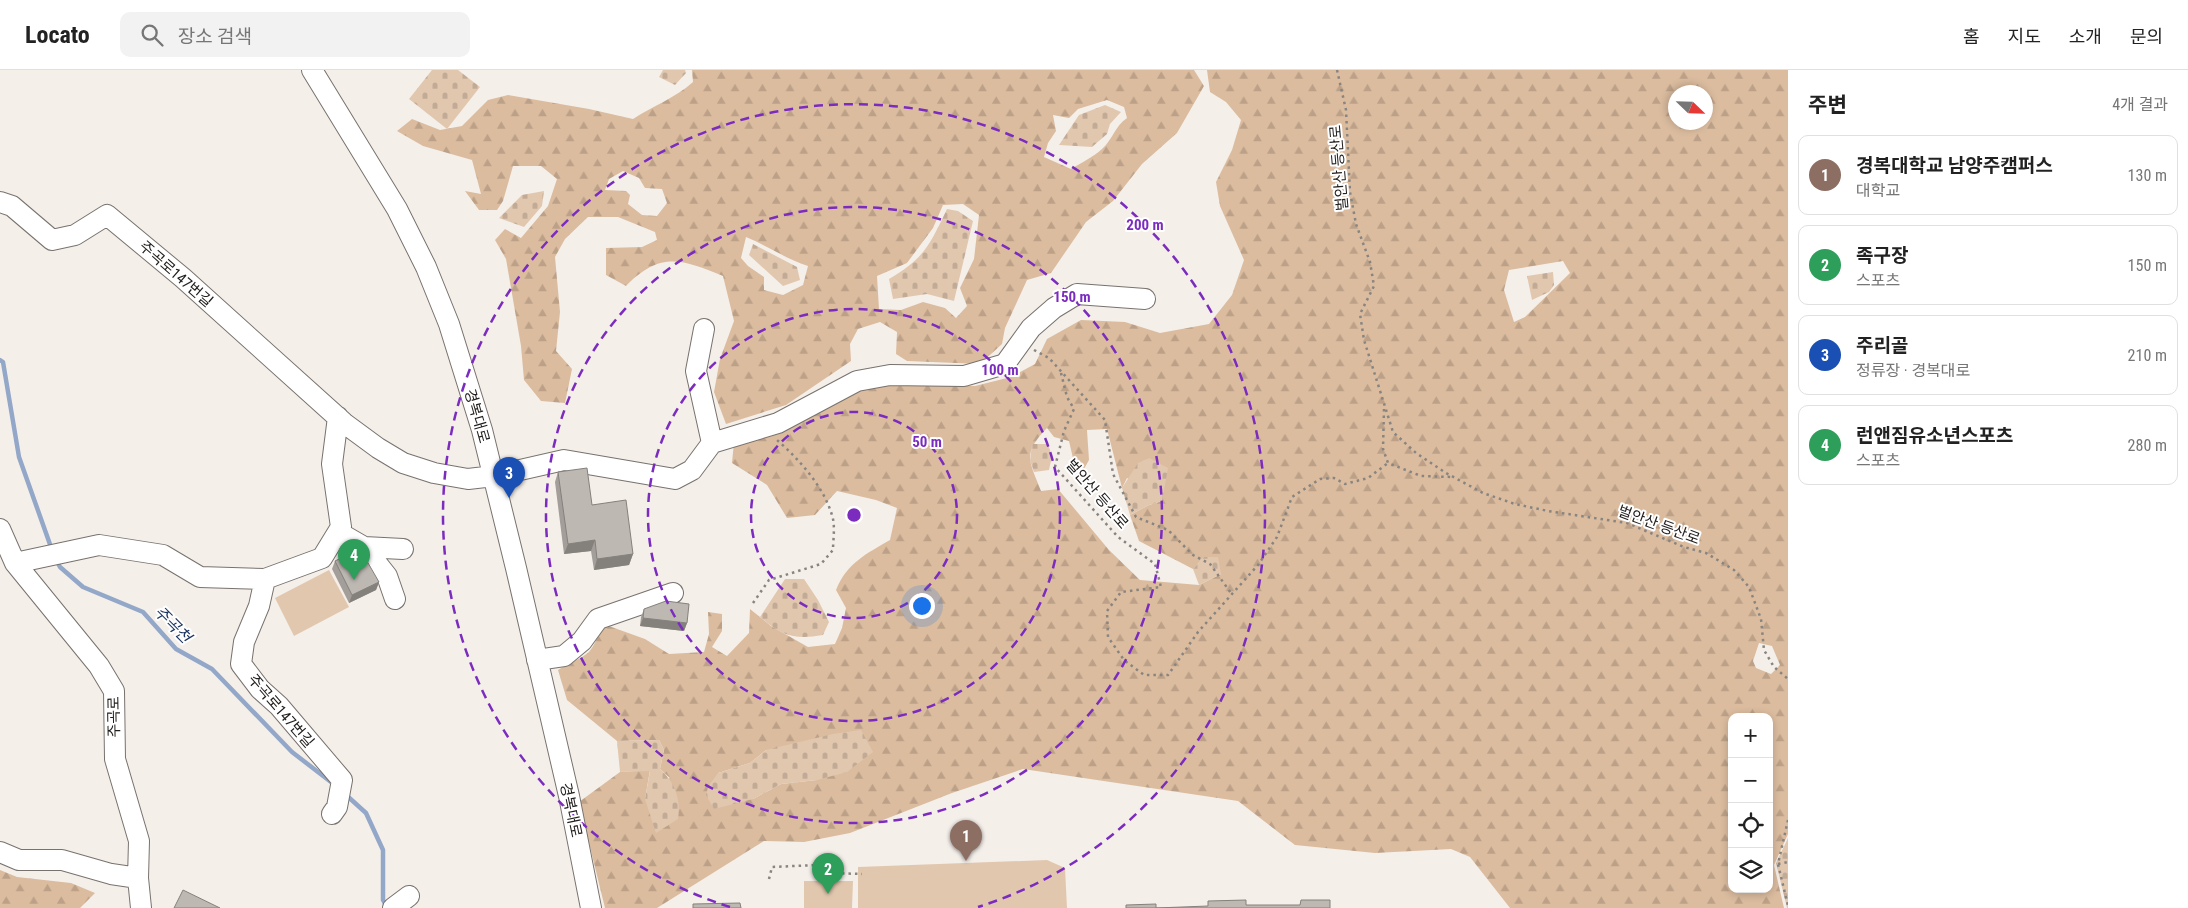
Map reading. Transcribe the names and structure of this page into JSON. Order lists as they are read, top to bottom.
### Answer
{
  "streets": {
    "street": ["주곡로147번길", "경복대로", "주곡로"],
    "path": ["벌안산 등산로"]
  },
  "crossings": [
    ["주곡로147번길", "경복대로"]
  ],
  "water": ["주곡천"],
  "north": "bottom right",
  "page": {
    "header": "Locato",
    "search": "장소 검색",
    "nav": [
      "홈",
      "지도",
      "소개",
      "문의"
    ],
    "heading": ["주변", "4개 결과"],
    "list": [
      {
        "mark": "1",
        "name": "경복대학교 남양주캠퍼스",
        "note": "대학교",
        "value": "130 m"
      },
      {
        "mark": "2",
        "name": "족구장",
        "note": "스포츠",
        "value": "150 m"
      },
      {
        "mark": "3",
        "name": "주리골",
        "note": "정류장 · 경복대로",
        "value": "210 m"
      },
      {
        "mark": "4",
        "name": "런앤짐유소년스포츠",
        "note": "스포츠",
        "value": "280 m"
      }
    ],
    "pins": [
      "3",
      "4",
      "1",
      "2"
    ],
    "map_buttons": ["+", "−"]
  },
  "rings": [
    "200 m",
    "150 m",
    "100 m",
    "50 m"
  ]
}
